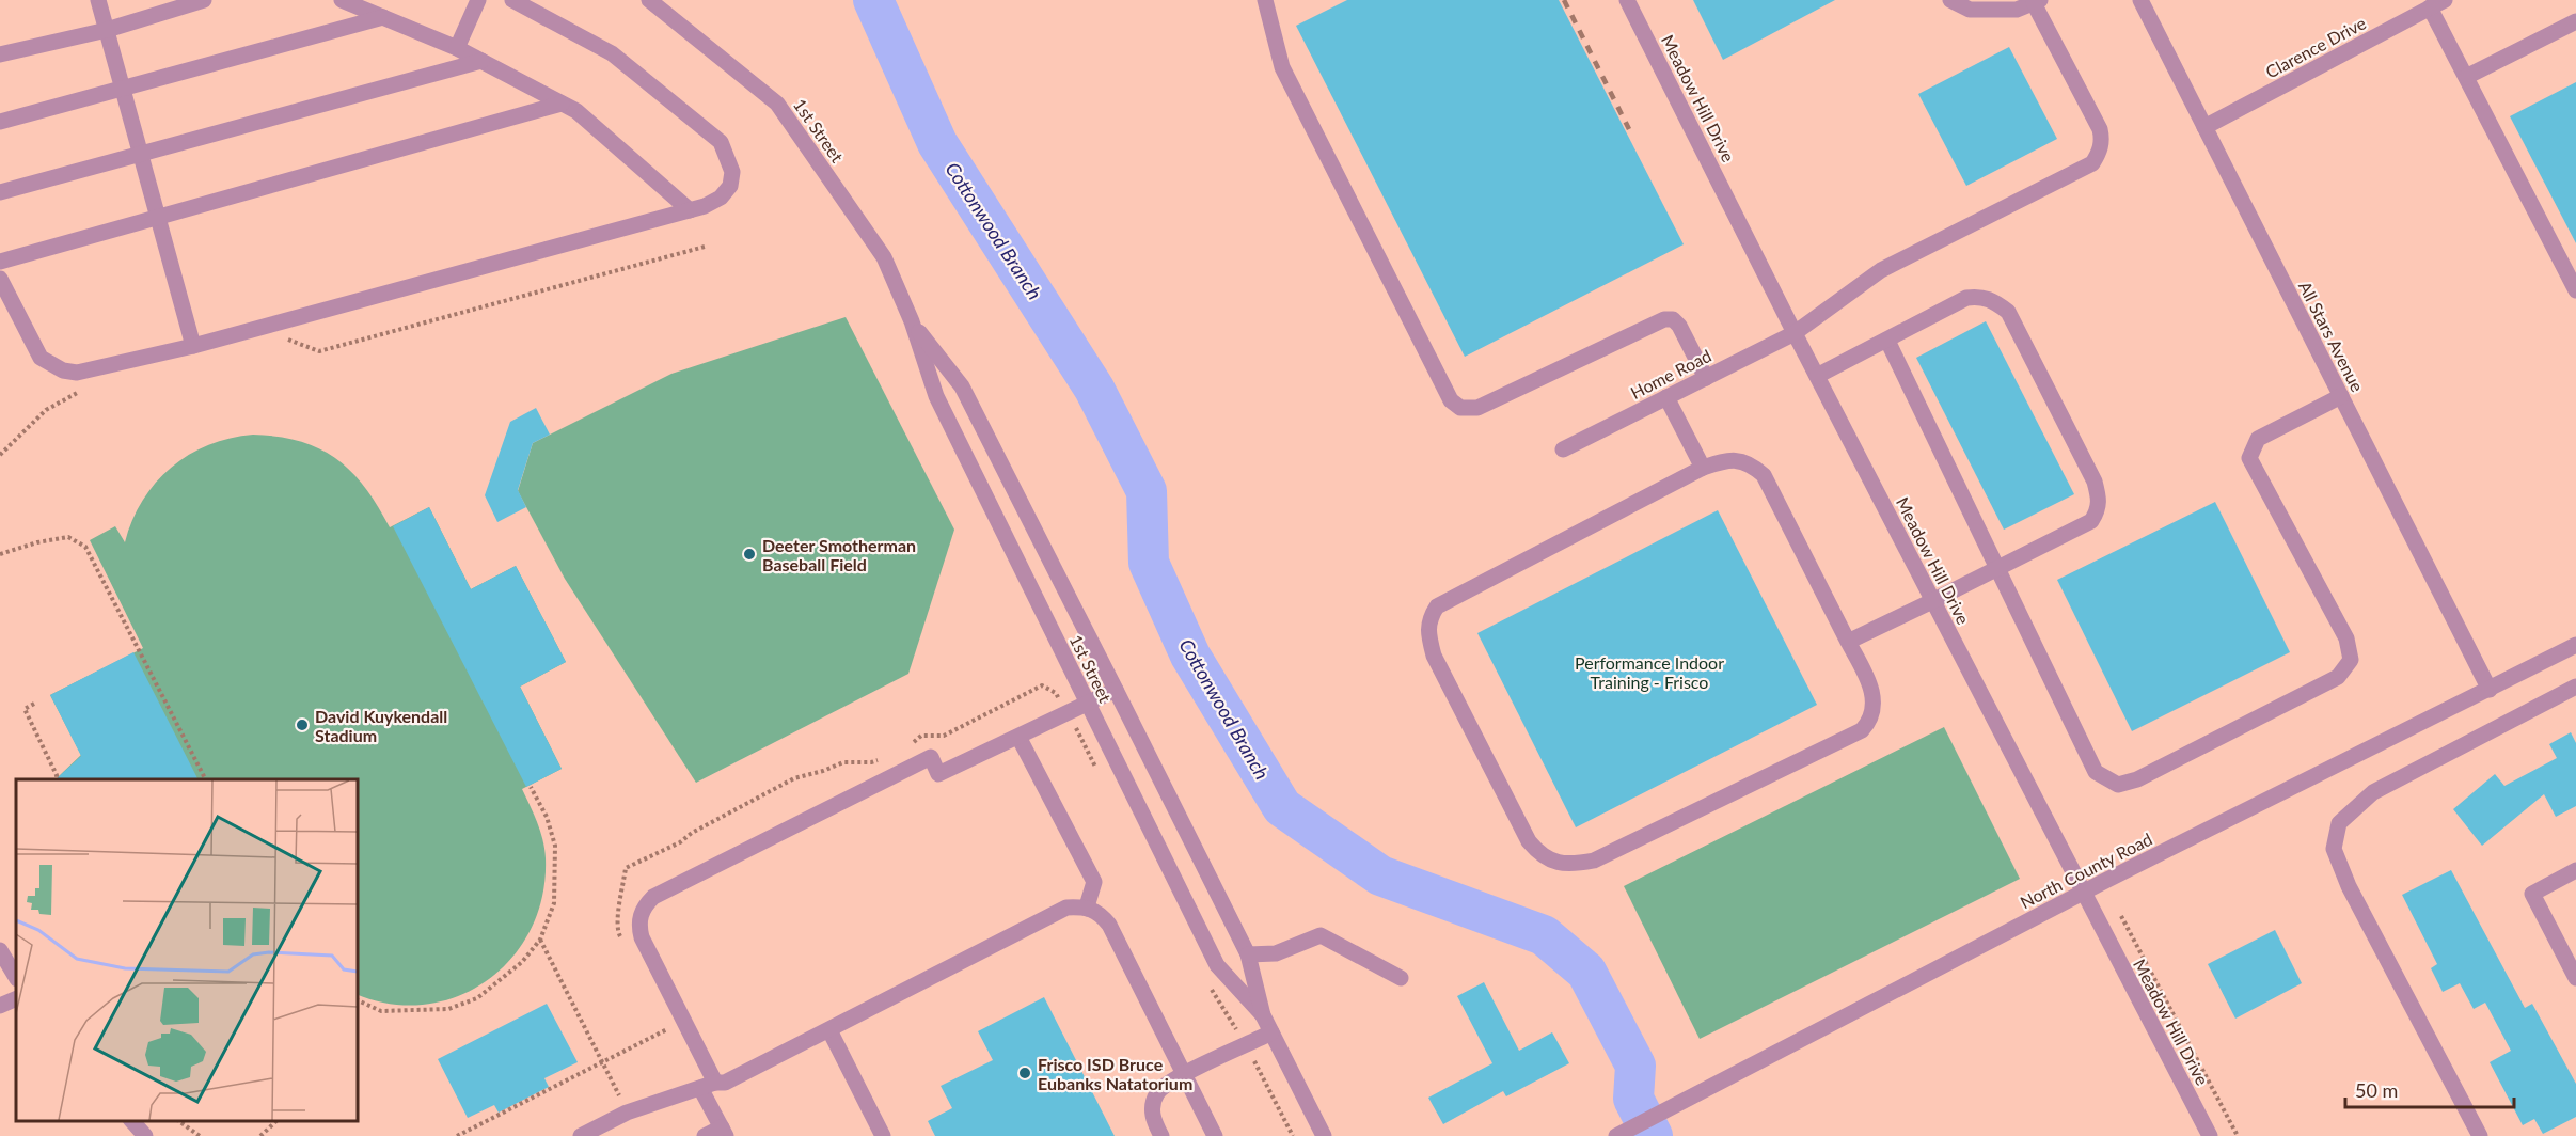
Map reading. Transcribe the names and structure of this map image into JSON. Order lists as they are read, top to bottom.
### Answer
{
  "streets": {
    "street": [
      "Clarence Drive",
      "Meadow Hill Drive",
      "1st Street",
      "All Stars Avenue",
      "Home Road",
      "North County Road"
    ]
  },
  "crossings": [
    ["Clarence Drive", "All Stars Avenue"],
    ["Meadow Hill Drive", "Home Road"],
    ["Meadow Hill Drive", "North County Road"],
    ["All Stars Avenue", "North County Road"]
  ],
  "water": ["Cottonwood Branch"],
  "parks": ["Performance Indoor Training - Frisco"],
  "places": ["Deeter Smotherman Baseball Field", "David Kuykendall Stadium", "Frisco ISD Bruce Eubanks Natatorium"],
  "scale_bar": "50 m"
}
